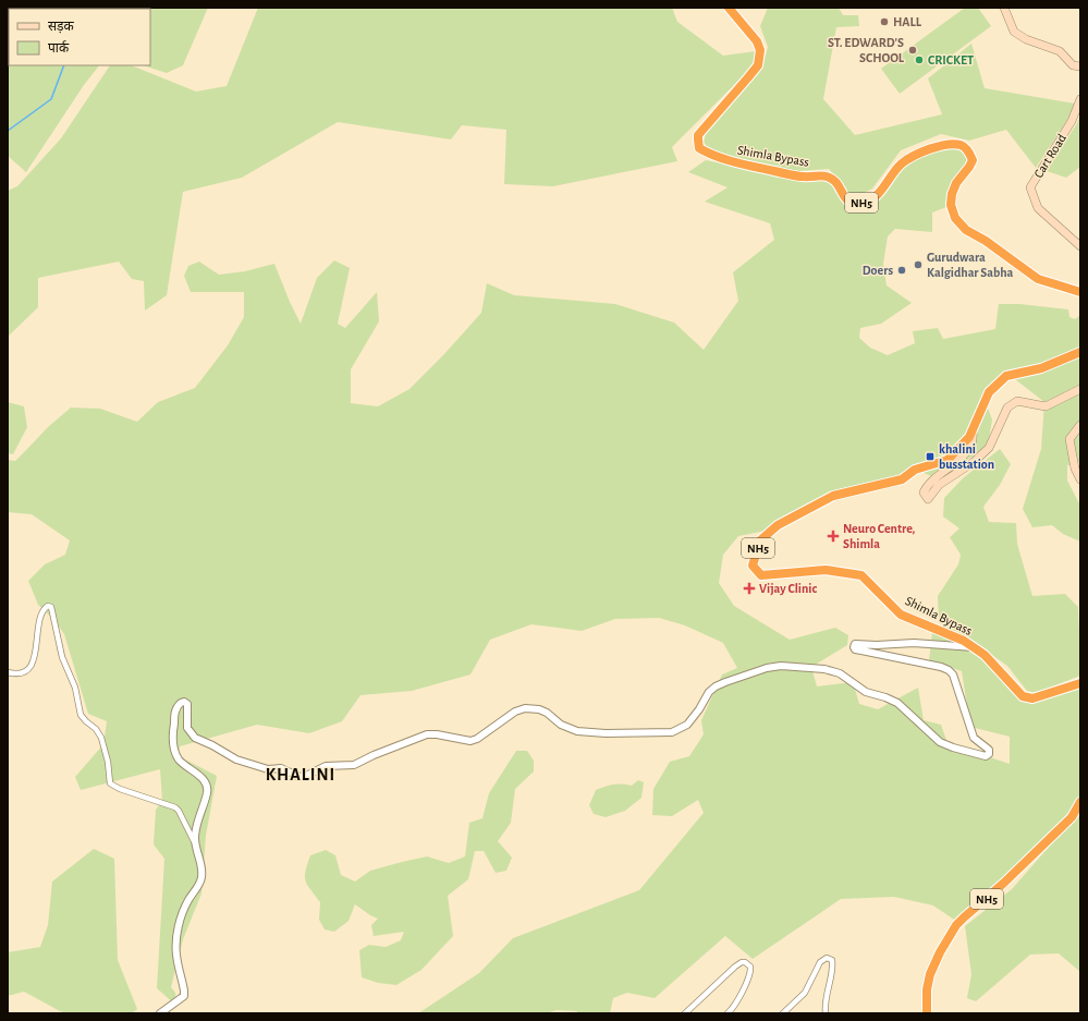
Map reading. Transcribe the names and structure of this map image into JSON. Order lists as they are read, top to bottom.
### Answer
{
  "streets": {
    "highway": ["Shimla Bypass", "NH5"],
    "main road": ["Cart Road"]
  },
  "districts": ["KHALINI"],
  "places": {
    "other": [
      "HALL",
      "ST. EDWARD'S SCHOOL",
      "CRICKET",
      "Gurudwara Kalgidhar Sabha",
      "Doers"
    ],
    "transit": ["khalini busstation"],
    "health": ["Neuro Centre, Shimla", "Vijay Clinic"]
  },
  "legend": ["सड़क", "पार्क"]
}
